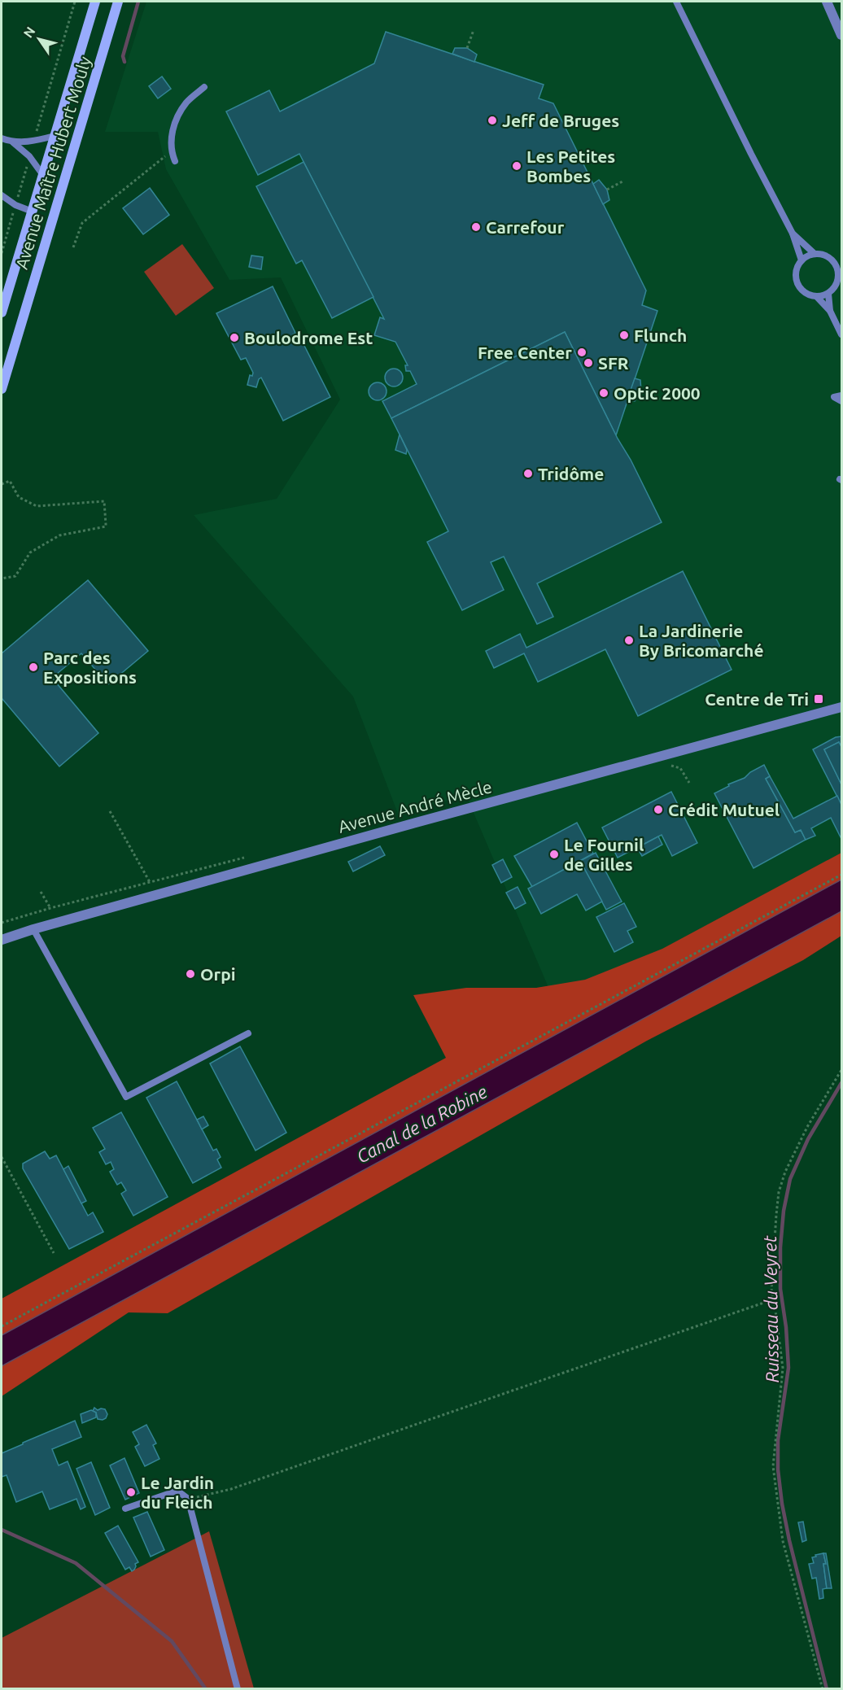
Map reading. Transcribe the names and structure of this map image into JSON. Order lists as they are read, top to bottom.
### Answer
{
  "streets": {
    "main road": ["Avenue Maître Hubert Mouly"],
    "street": ["Avenue André Mècle"]
  },
  "water": ["Canal de la Robine", "Ruisseau du Veyret"],
  "places": {
    "other": [
      "Jeff de Bruges",
      "Les Petites Bombes",
      "Carrefour",
      "Flunch",
      "Boulodrome Est",
      "Free Center",
      "SFR",
      "Optic 2000",
      "Tridôme",
      "La Jardinerie By Bricomarché",
      "Parc des Expositions",
      "Crédit Mutuel",
      "Le Fournil de Gilles",
      "Orpi",
      "Le Jardin du Fleich"
    ],
    "transit": ["Centre de Tri"]
  },
  "north": "top left"
}
